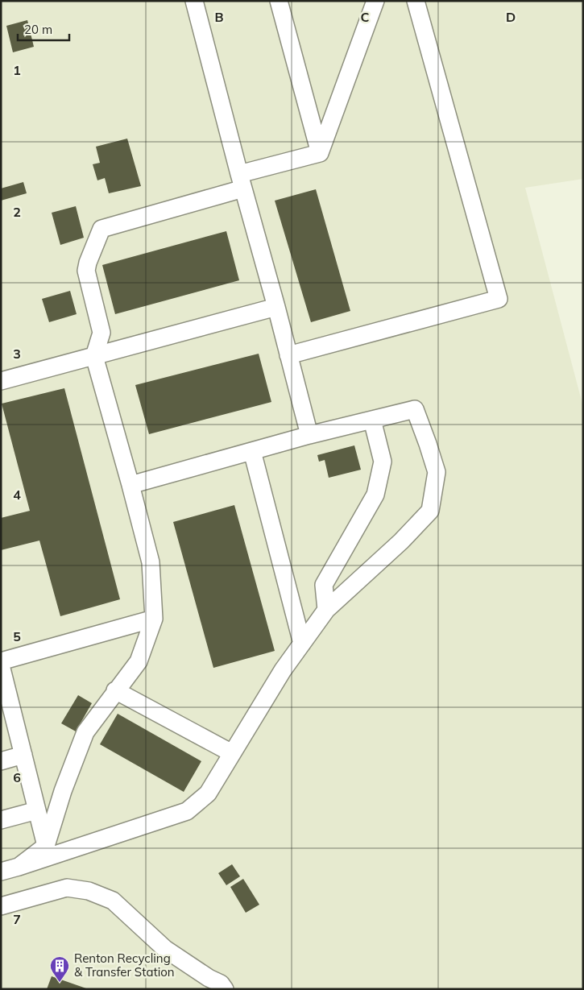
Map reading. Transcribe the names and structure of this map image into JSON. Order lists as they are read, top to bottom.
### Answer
{
  "places": {
    "building": ["Renton Recycling & Transfer Station"]
  },
  "scale_bar": "20 m",
  "grid": {
    "columns": ["B", "C", "D"],
    "rows": [
      "1",
      "2",
      "3",
      "4",
      "5",
      "6",
      "7"
    ]
  }
}
